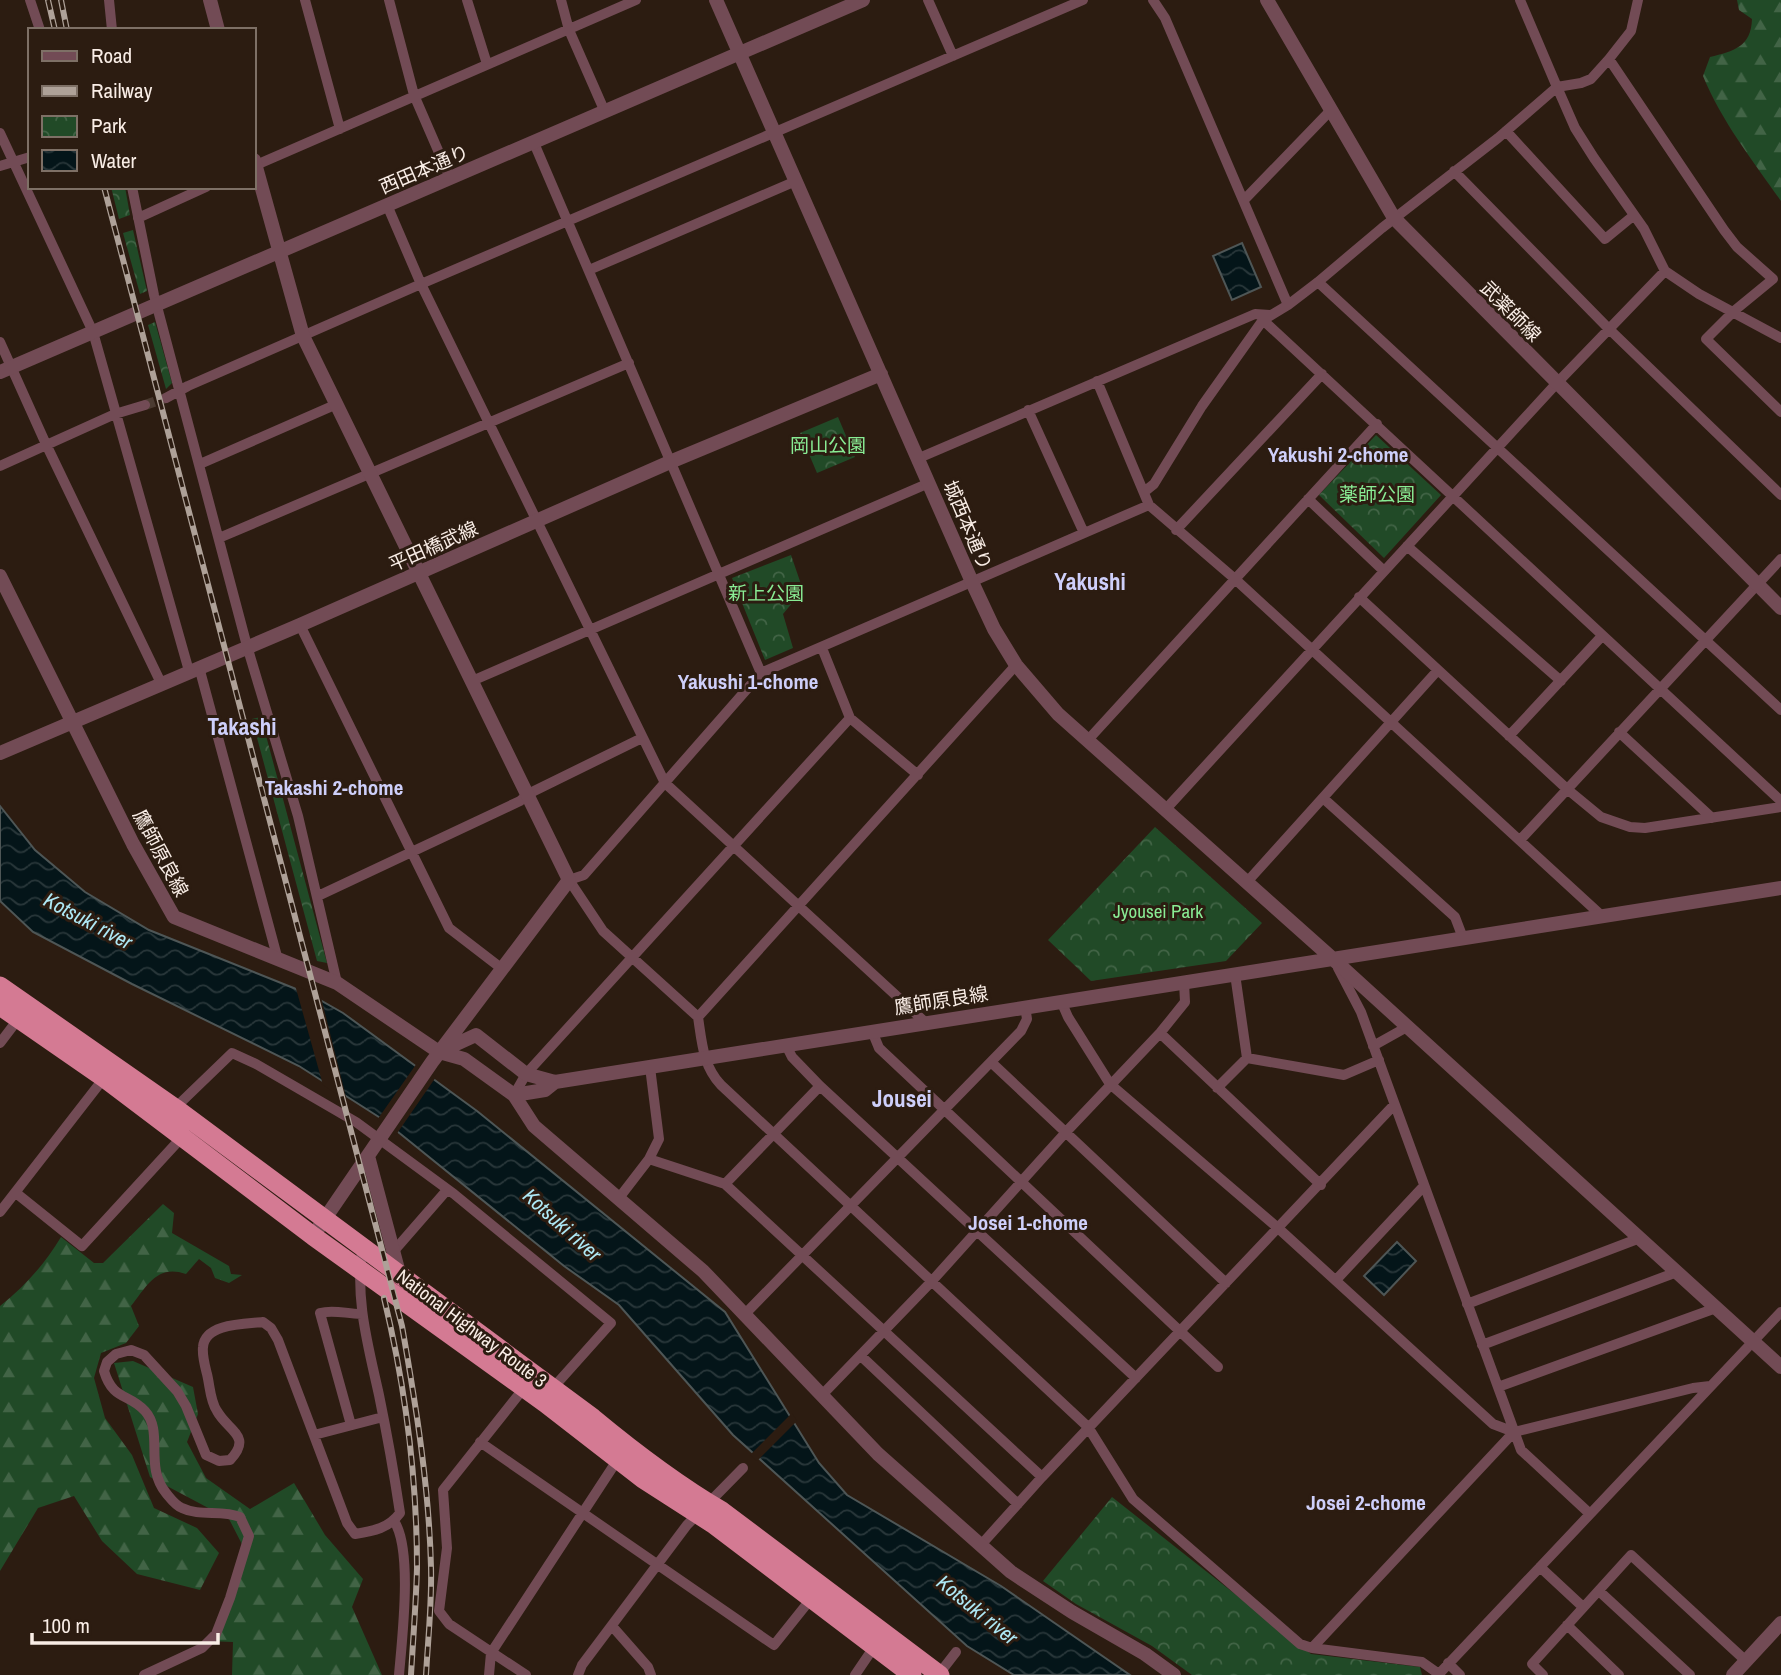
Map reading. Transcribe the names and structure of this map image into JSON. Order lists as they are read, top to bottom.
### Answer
{
  "streets": {
    "highway": ["National Highway Route 3"],
    "street": [
      "西田本通り",
      "武薬師線",
      "城西本通り",
      "平田橋武線",
      "鷹師原良線"
    ]
  },
  "crossings": [
    ["西田本通り", "城西本通り"],
    ["城西本通り", "平田橋武線"],
    ["城西本通り", "鷹師原良線"],
    ["平田橋武線", "鷹師原良線"]
  ],
  "districts": [
    "Yakushi 2-chome",
    "Yakushi",
    "Yakushi 1-chome",
    "Takashi",
    "Takashi 2-chome",
    "Jousei",
    "Josei 1-chome",
    "Josei 2-chome"
  ],
  "water": ["Kotsuki river"],
  "parks": [
    "岡山公園",
    "薬師公園",
    "新上公園",
    "Jyousei Park"
  ],
  "legend": [
    "Road",
    "Railway",
    "Park",
    "Water"
  ],
  "scale_bar": "100 m"
}
